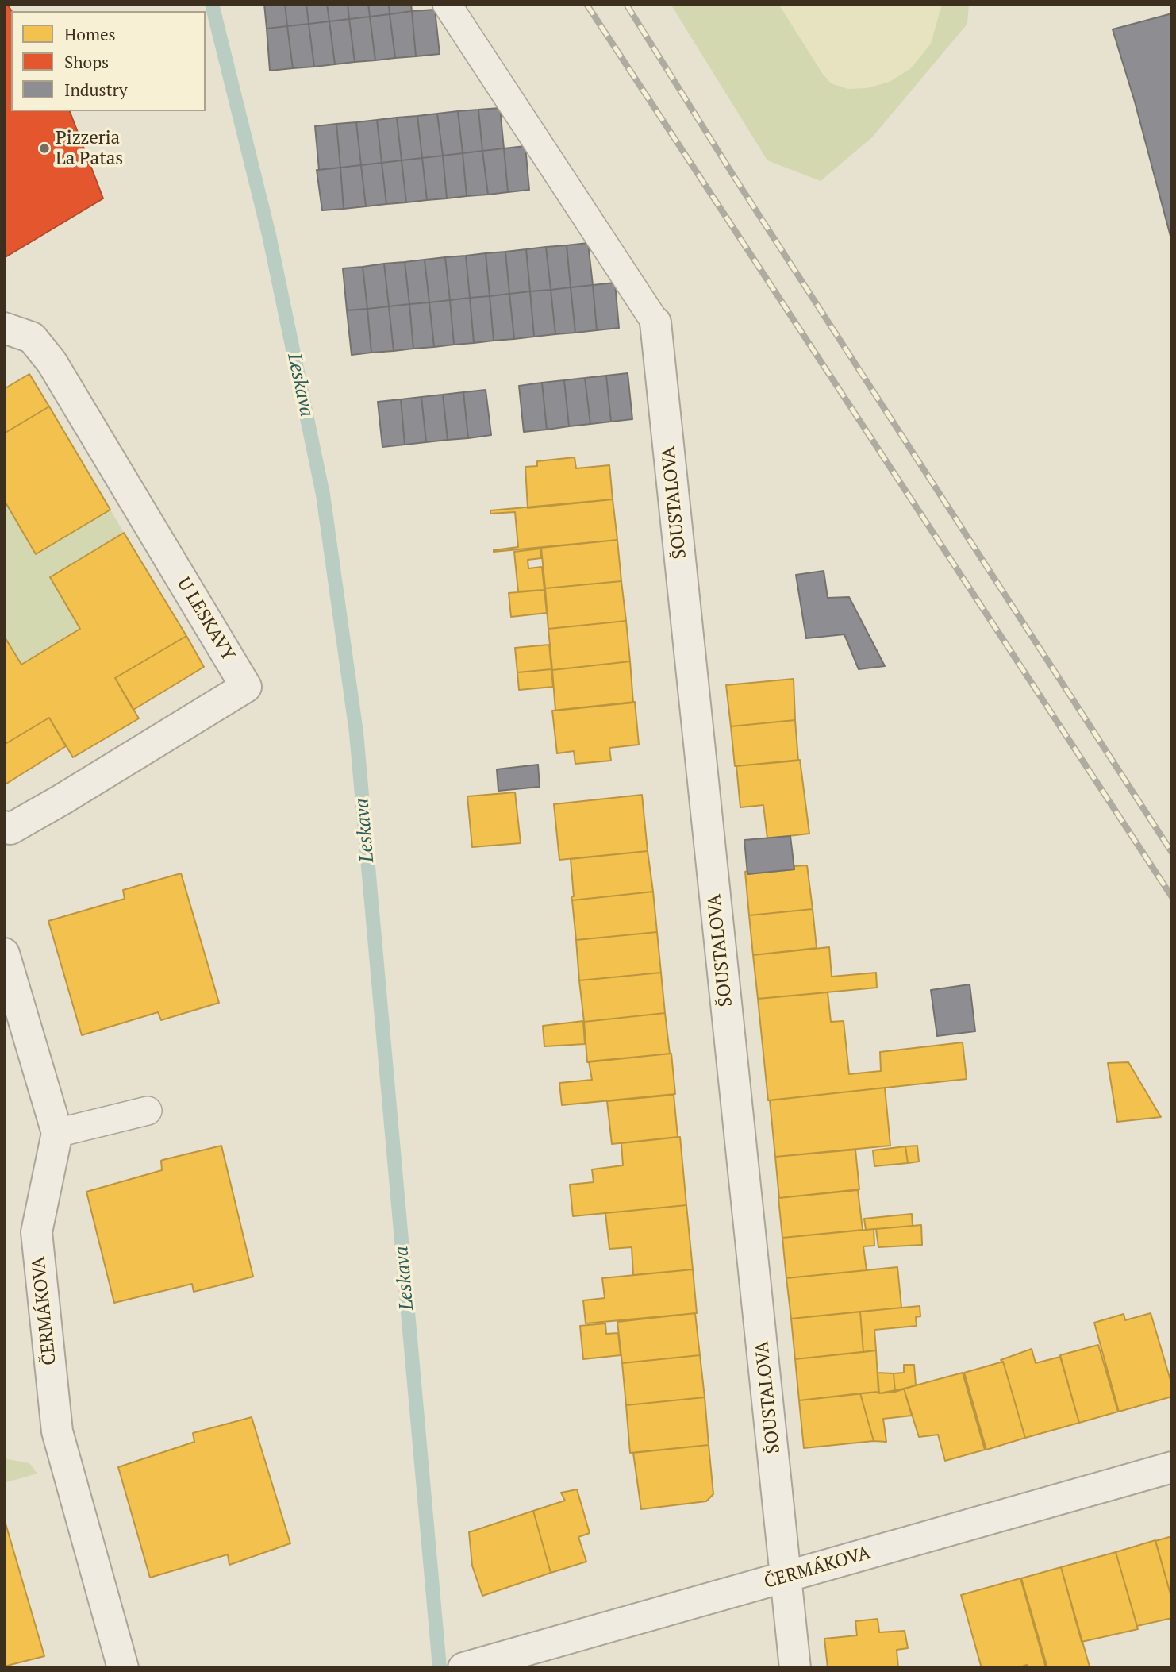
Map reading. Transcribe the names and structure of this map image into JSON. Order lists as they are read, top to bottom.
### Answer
{
  "streets": {
    "street": ["ŠOUSTALOVA", "U LESKAVY", "ČERMÁKOVA"]
  },
  "crossings": [
    ["ŠOUSTALOVA", "ČERMÁKOVA"]
  ],
  "water": ["Leskava"],
  "places": ["Pizzeria La Patas"],
  "legend": ["Homes", "Shops", "Industry"]
}
